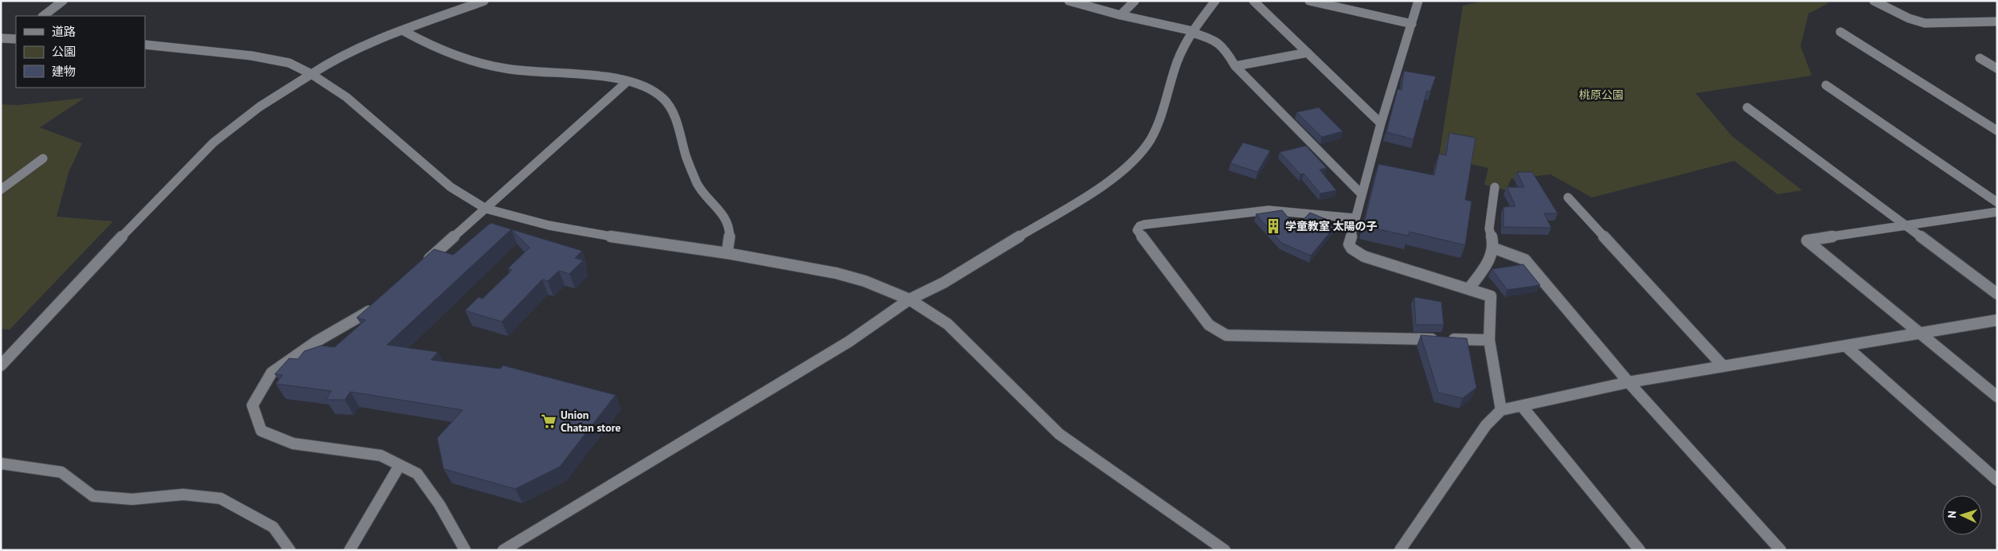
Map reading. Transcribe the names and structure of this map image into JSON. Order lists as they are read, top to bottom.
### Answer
{
  "parks": ["桃原公園"],
  "places": {
    "building": ["学童教室 太陽の子"],
    "supermarket": ["Union Chatan store"]
  },
  "legend": ["道路", "公園", "建物"],
  "north": "left"
}
